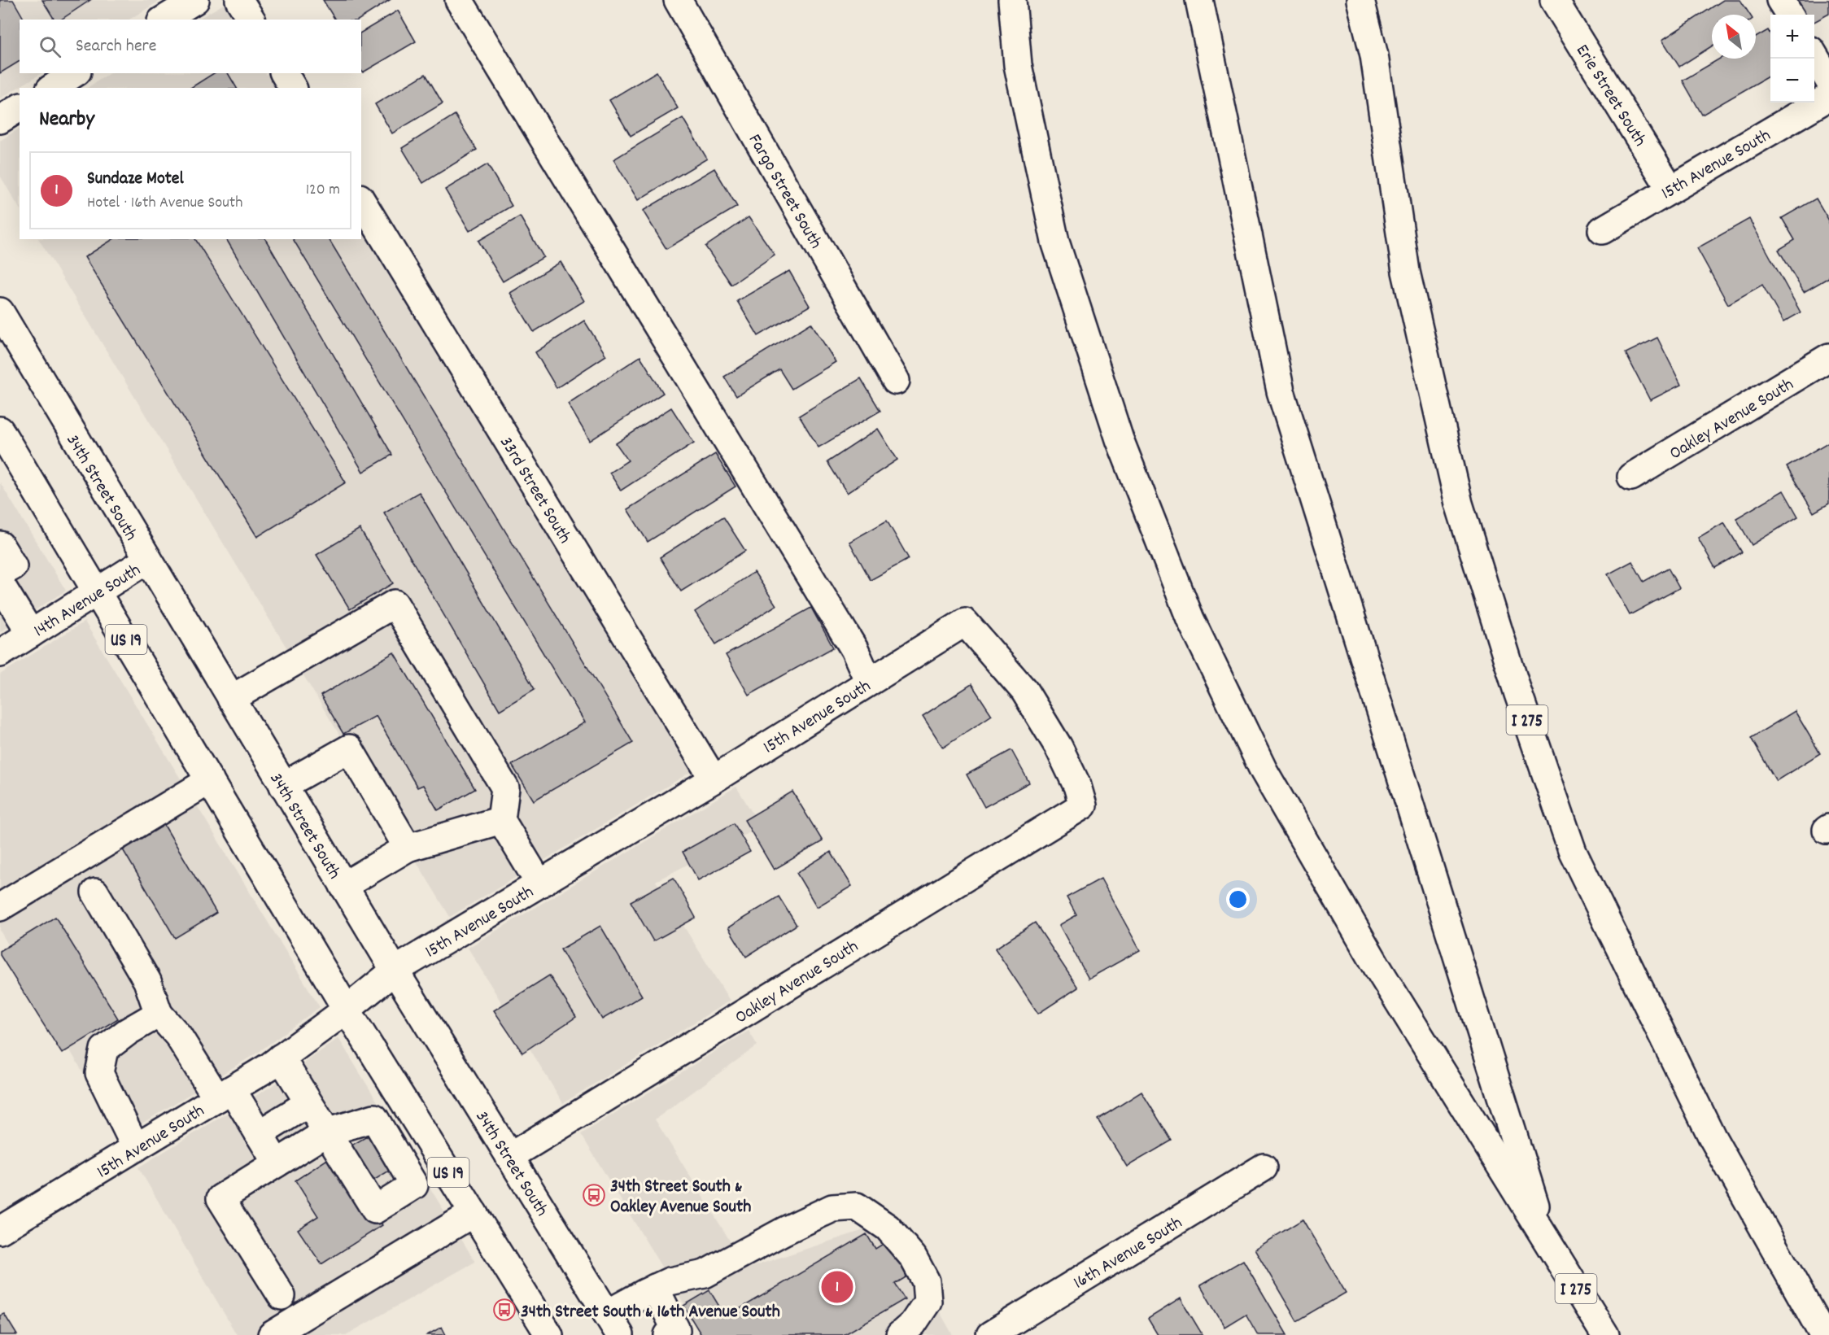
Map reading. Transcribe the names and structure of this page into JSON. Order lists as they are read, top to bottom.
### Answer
{
  "streets": {
    "main road": [
      "Erie Street South",
      "15th Avenue South",
      "Fargo Street South",
      "Oakley Avenue South",
      "34th Street South",
      "33rd Street South",
      "14th Avenue South",
      "US 19",
      "I 275",
      "16th Avenue South"
    ]
  },
  "crossings": [
    ["Erie Street South", "15th Avenue South"],
    ["15th Avenue South", "Oakley Avenue South"],
    ["15th Avenue South", "34th Street South"],
    ["15th Avenue South", "33rd Street South"],
    ["15th Avenue South", "US 19"],
    ["Oakley Avenue South", "34th Street South"],
    ["34th Street South", "14th Avenue South"],
    ["14th Avenue South", "US 19"]
  ],
  "places": {
    "bus stop": ["34th Street South & Oakley Avenue South", "34th Street South & 16th Avenue South"]
  },
  "north": "top left",
  "page": {
    "map_buttons": ["+", "−"],
    "search": "Search here",
    "heading": "Nearby",
    "list": [
      {
        "mark": "1",
        "name": "Sundaze Motel",
        "note": "Hotel · 16th Avenue South",
        "value": "120 m"
      }
    ],
    "pins": "1"
  }
}
